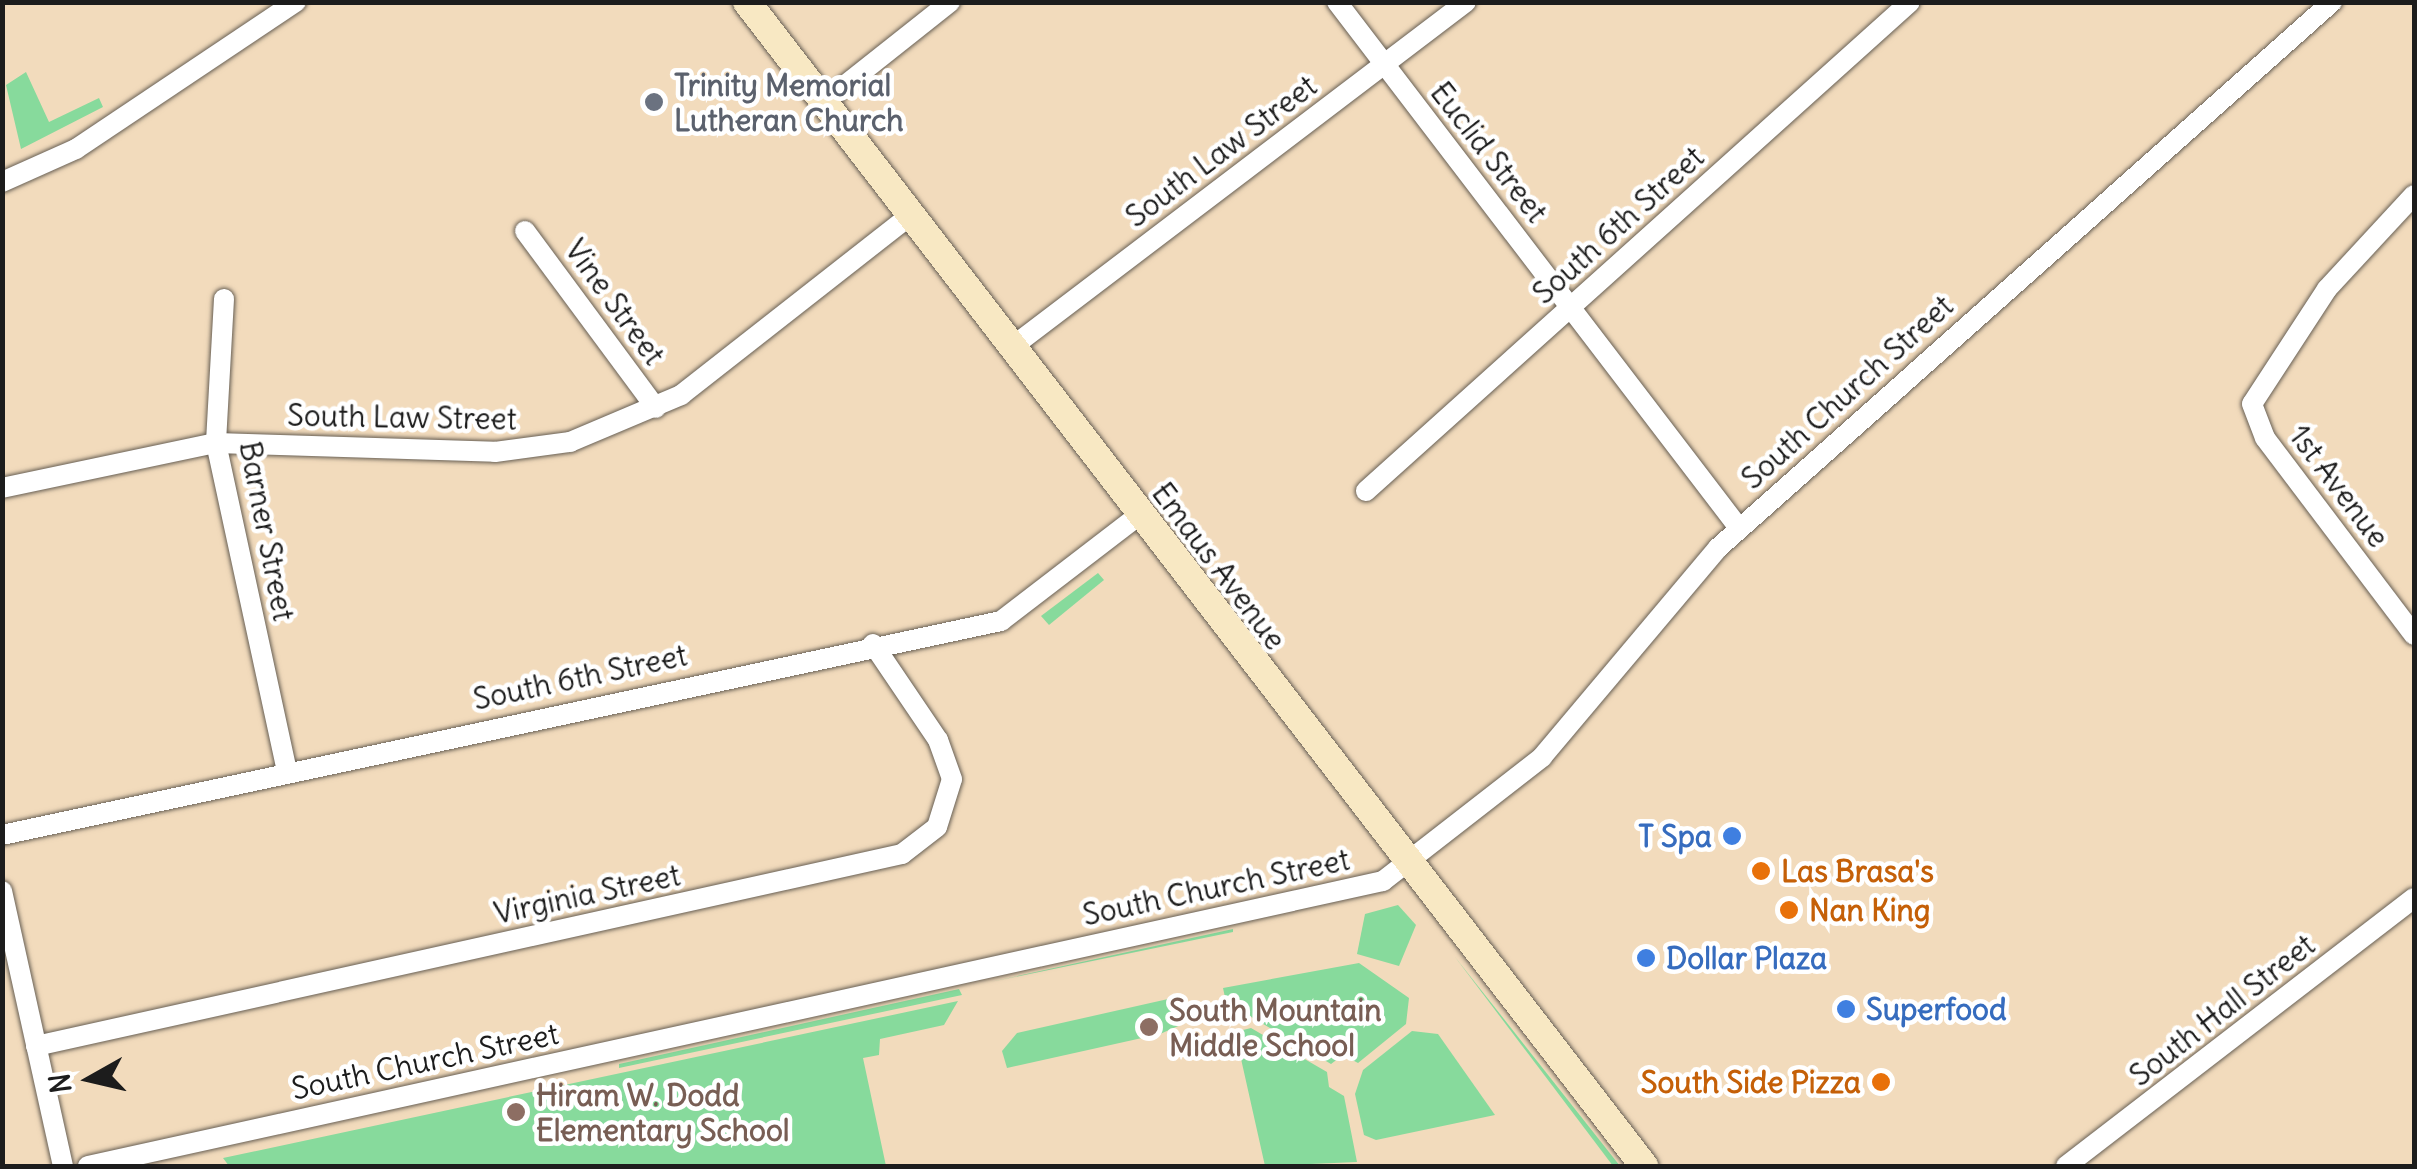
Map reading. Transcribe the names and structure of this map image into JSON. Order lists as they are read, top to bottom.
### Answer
{
  "streets": {
    "main road": ["Emaus Avenue"],
    "street": [
      "South Law Street",
      "Euclid Street",
      "South 6th Street",
      "Vine Street",
      "South Church Street",
      "1st Avenue",
      "Barner Street",
      "Virginia Street",
      "South Hall Street"
    ]
  },
  "crossings": [
    ["South Law Street", "Euclid Street"],
    ["South Law Street", "Vine Street"],
    ["South Law Street", "Barner Street"],
    ["South Law Street", "Emaus Avenue"],
    ["Euclid Street", "South 6th Street"],
    ["Euclid Street", "South Church Street"],
    ["South 6th Street", "Barner Street"],
    ["South 6th Street", "Emaus Avenue"],
    ["South 6th Street", "Virginia Street"],
    ["South Church Street", "Emaus Avenue"]
  ],
  "places": [
    "Trinity Memorial Lutheran Church",
    "T Spa",
    "Las Brasa's",
    "Nan King",
    "Dollar Plaza",
    "Superfood",
    "South Mountain Middle School",
    "South Side Pizza",
    "Hiram W. Dodd Elementary School"
  ],
  "north": "left"
}
